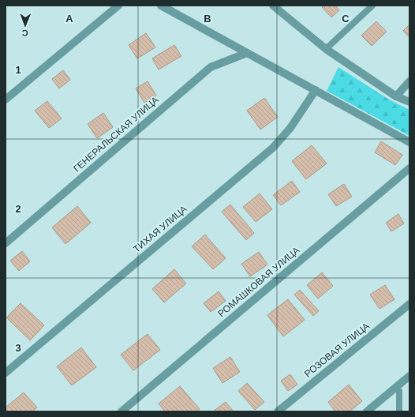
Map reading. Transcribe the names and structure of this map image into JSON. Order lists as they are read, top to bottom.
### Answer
{
  "streets": {
    "street": [
      "ГЕНЕРАЛЬСКАЯ УЛИЦА",
      "ТИХАЯ УЛИЦА",
      "РОМАШКОВАЯ УЛИЦА",
      "РОЗОВАЯ УЛИЦА"
    ]
  },
  "north": "bottom",
  "grid": {
    "columns": ["A", "B", "C"],
    "rows": ["1", "2", "3"]
  }
}
